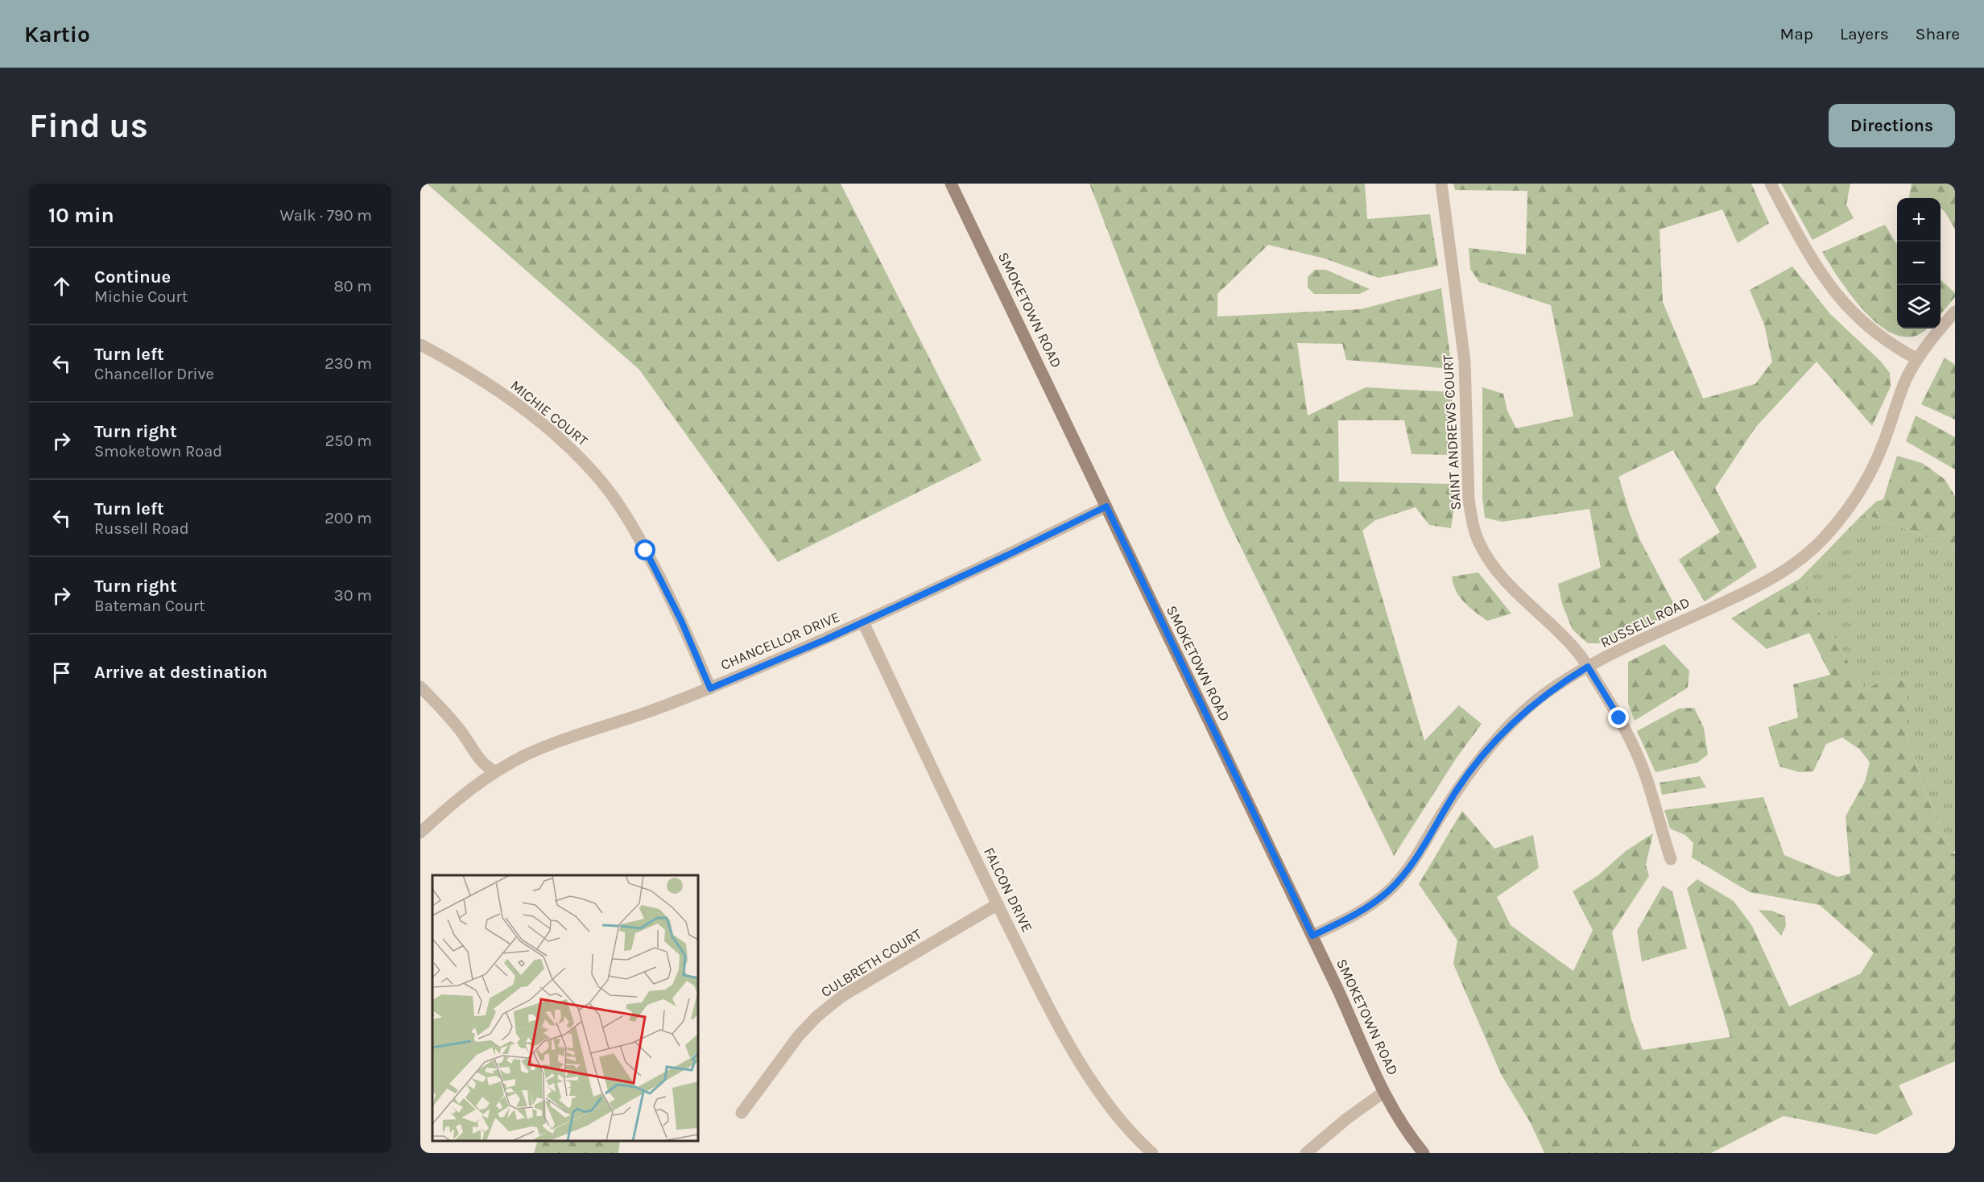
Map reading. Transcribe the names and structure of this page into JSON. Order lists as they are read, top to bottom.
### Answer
{
  "streets": {
    "main road": ["SMOKETOWN ROAD"],
    "street": [
      "MICHIE COURT",
      "SAINT ANDREWS COURT",
      "RUSSELL ROAD",
      "CHANCELLOR DRIVE",
      "FALCON DRIVE",
      "CULBRETH COURT"
    ]
  },
  "crossings": [
    ["SMOKETOWN ROAD", "RUSSELL ROAD"],
    ["SMOKETOWN ROAD", "CHANCELLOR DRIVE"],
    ["MICHIE COURT", "CHANCELLOR DRIVE"],
    ["SAINT ANDREWS COURT", "RUSSELL ROAD"],
    ["CHANCELLOR DRIVE", "FALCON DRIVE"],
    ["FALCON DRIVE", "CULBRETH COURT"]
  ],
  "page": {
    "header": "Kartio",
    "nav": ["Map", "Layers", "Share"],
    "buttons": "Directions",
    "title": "Find us",
    "heading": ["10 min", "Walk · 790 m"],
    "map_buttons": ["+", "−"],
    "list": [
      ["Continue", "Michie Court", "80 m"],
      ["Turn left", "Chancellor Drive", "230 m"],
      ["Turn right", "Smoketown Road", "250 m"],
      ["Turn left", "Russell Road", "200 m"],
      ["Turn right", "Bateman Court", "30 m"],
      "Arrive at destination"
    ]
  }
}
